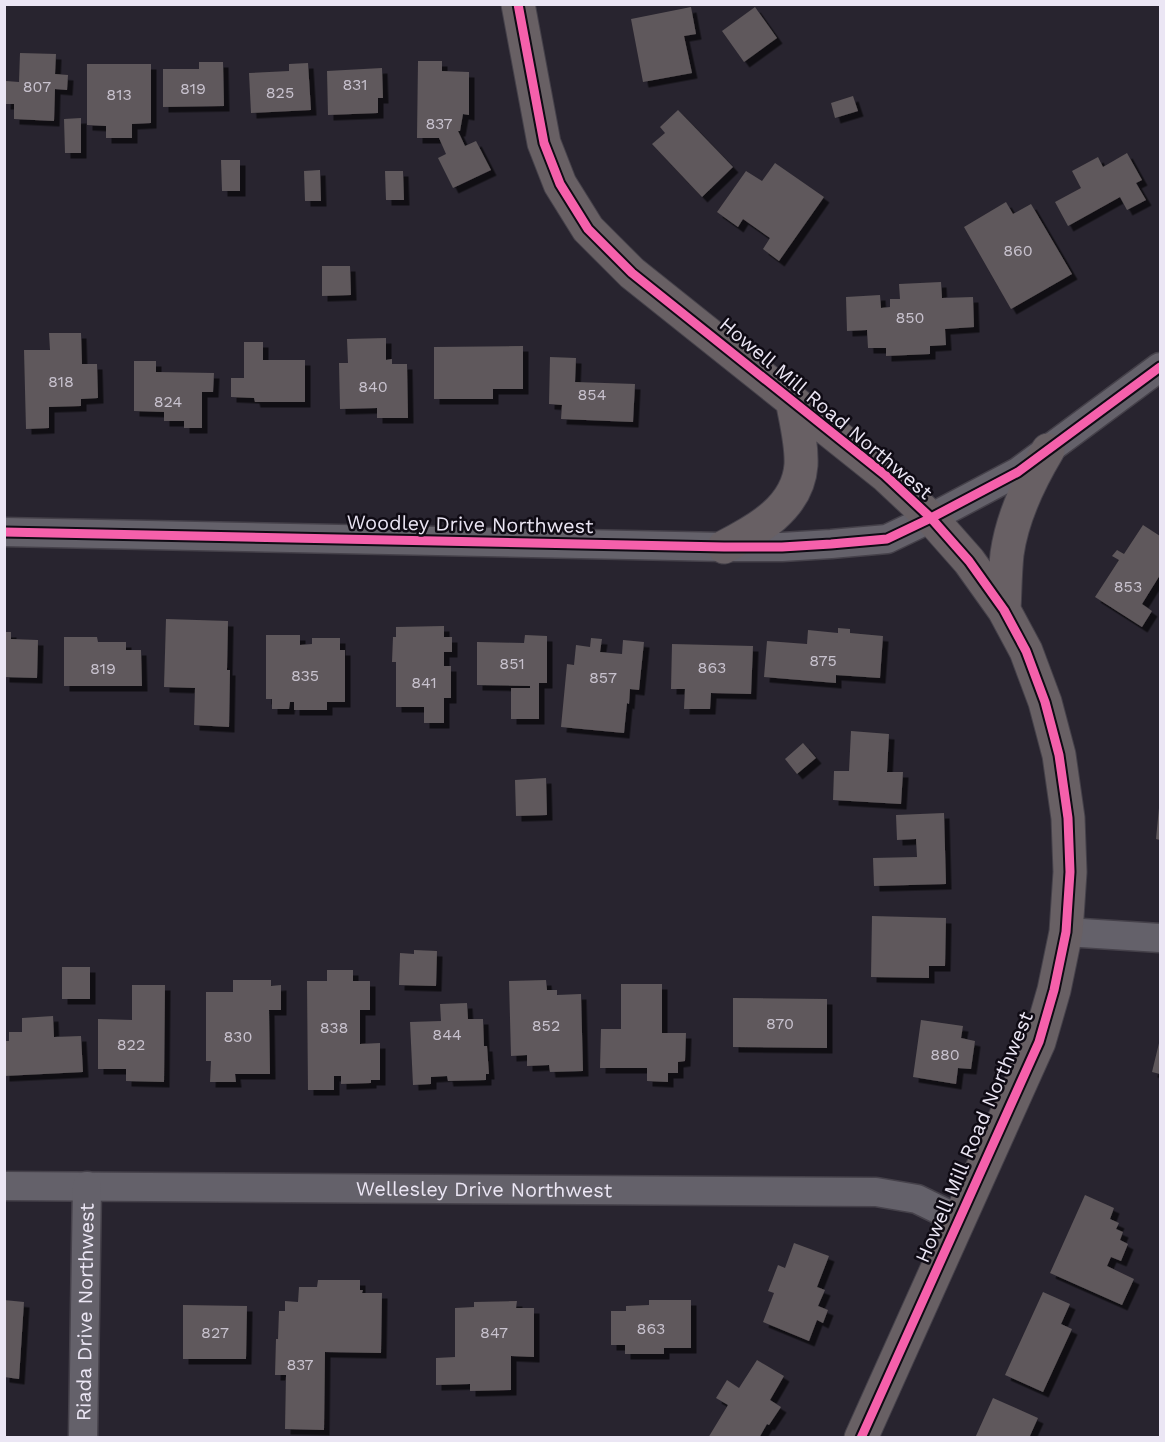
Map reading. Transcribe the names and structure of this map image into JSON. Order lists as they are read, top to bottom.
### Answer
{
  "streets": {
    "main road": ["Howell Mill Road Northwest"],
    "street": ["Woodley Drive Northwest", "Wellesley Drive Northwest", "Riada Drive Northwest"]
  },
  "crossings": [
    ["Howell Mill Road Northwest", "Woodley Drive Northwest"],
    ["Howell Mill Road Northwest", "Wellesley Drive Northwest"],
    ["Wellesley Drive Northwest", "Riada Drive Northwest"]
  ],
  "house_numbers": [
    "831",
    "807",
    "819",
    "825",
    "813",
    "837",
    "860",
    "850",
    "818",
    "840",
    "854",
    "824",
    "853",
    "875",
    "851",
    "863",
    "819",
    "835",
    "857",
    "841",
    "870",
    "852",
    "838",
    "844",
    "830",
    "822",
    "880",
    "863",
    "827",
    "847",
    "837"
  ]
}
